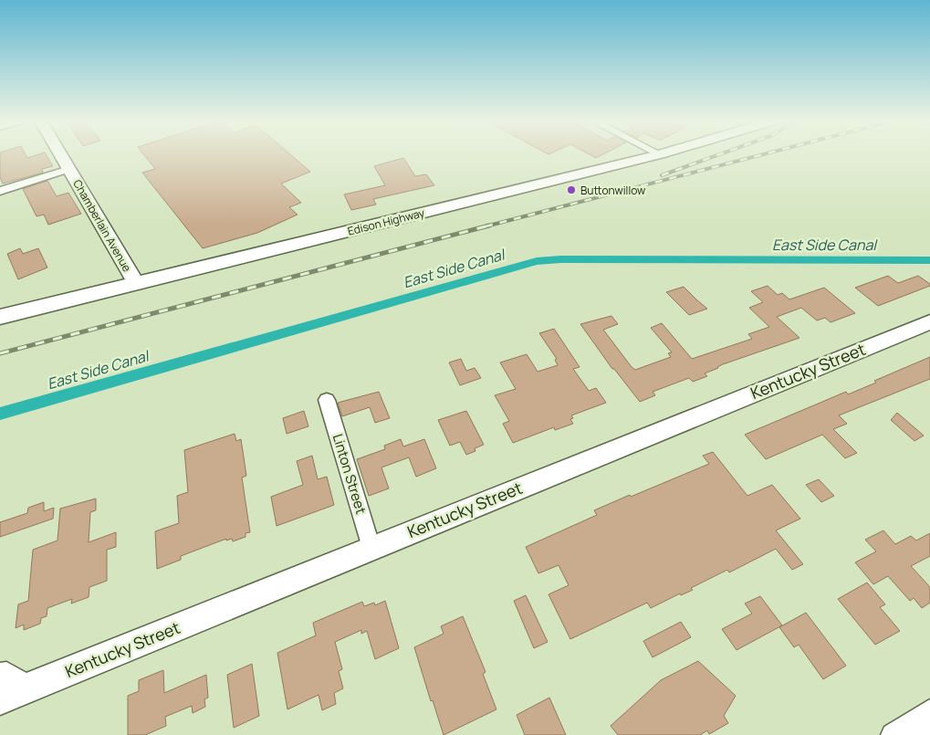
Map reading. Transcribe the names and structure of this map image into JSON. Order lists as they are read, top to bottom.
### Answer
{
  "streets": {
    "street": [
      "Edison Highway",
      "Chamberlain Avenue",
      "Kentucky Street",
      "Linton Street"
    ]
  },
  "crossings": [
    ["Edison Highway", "Chamberlain Avenue"],
    ["Kentucky Street", "Linton Street"]
  ],
  "water": ["East Side Canal"],
  "places": ["Buttonwillow"]
}
